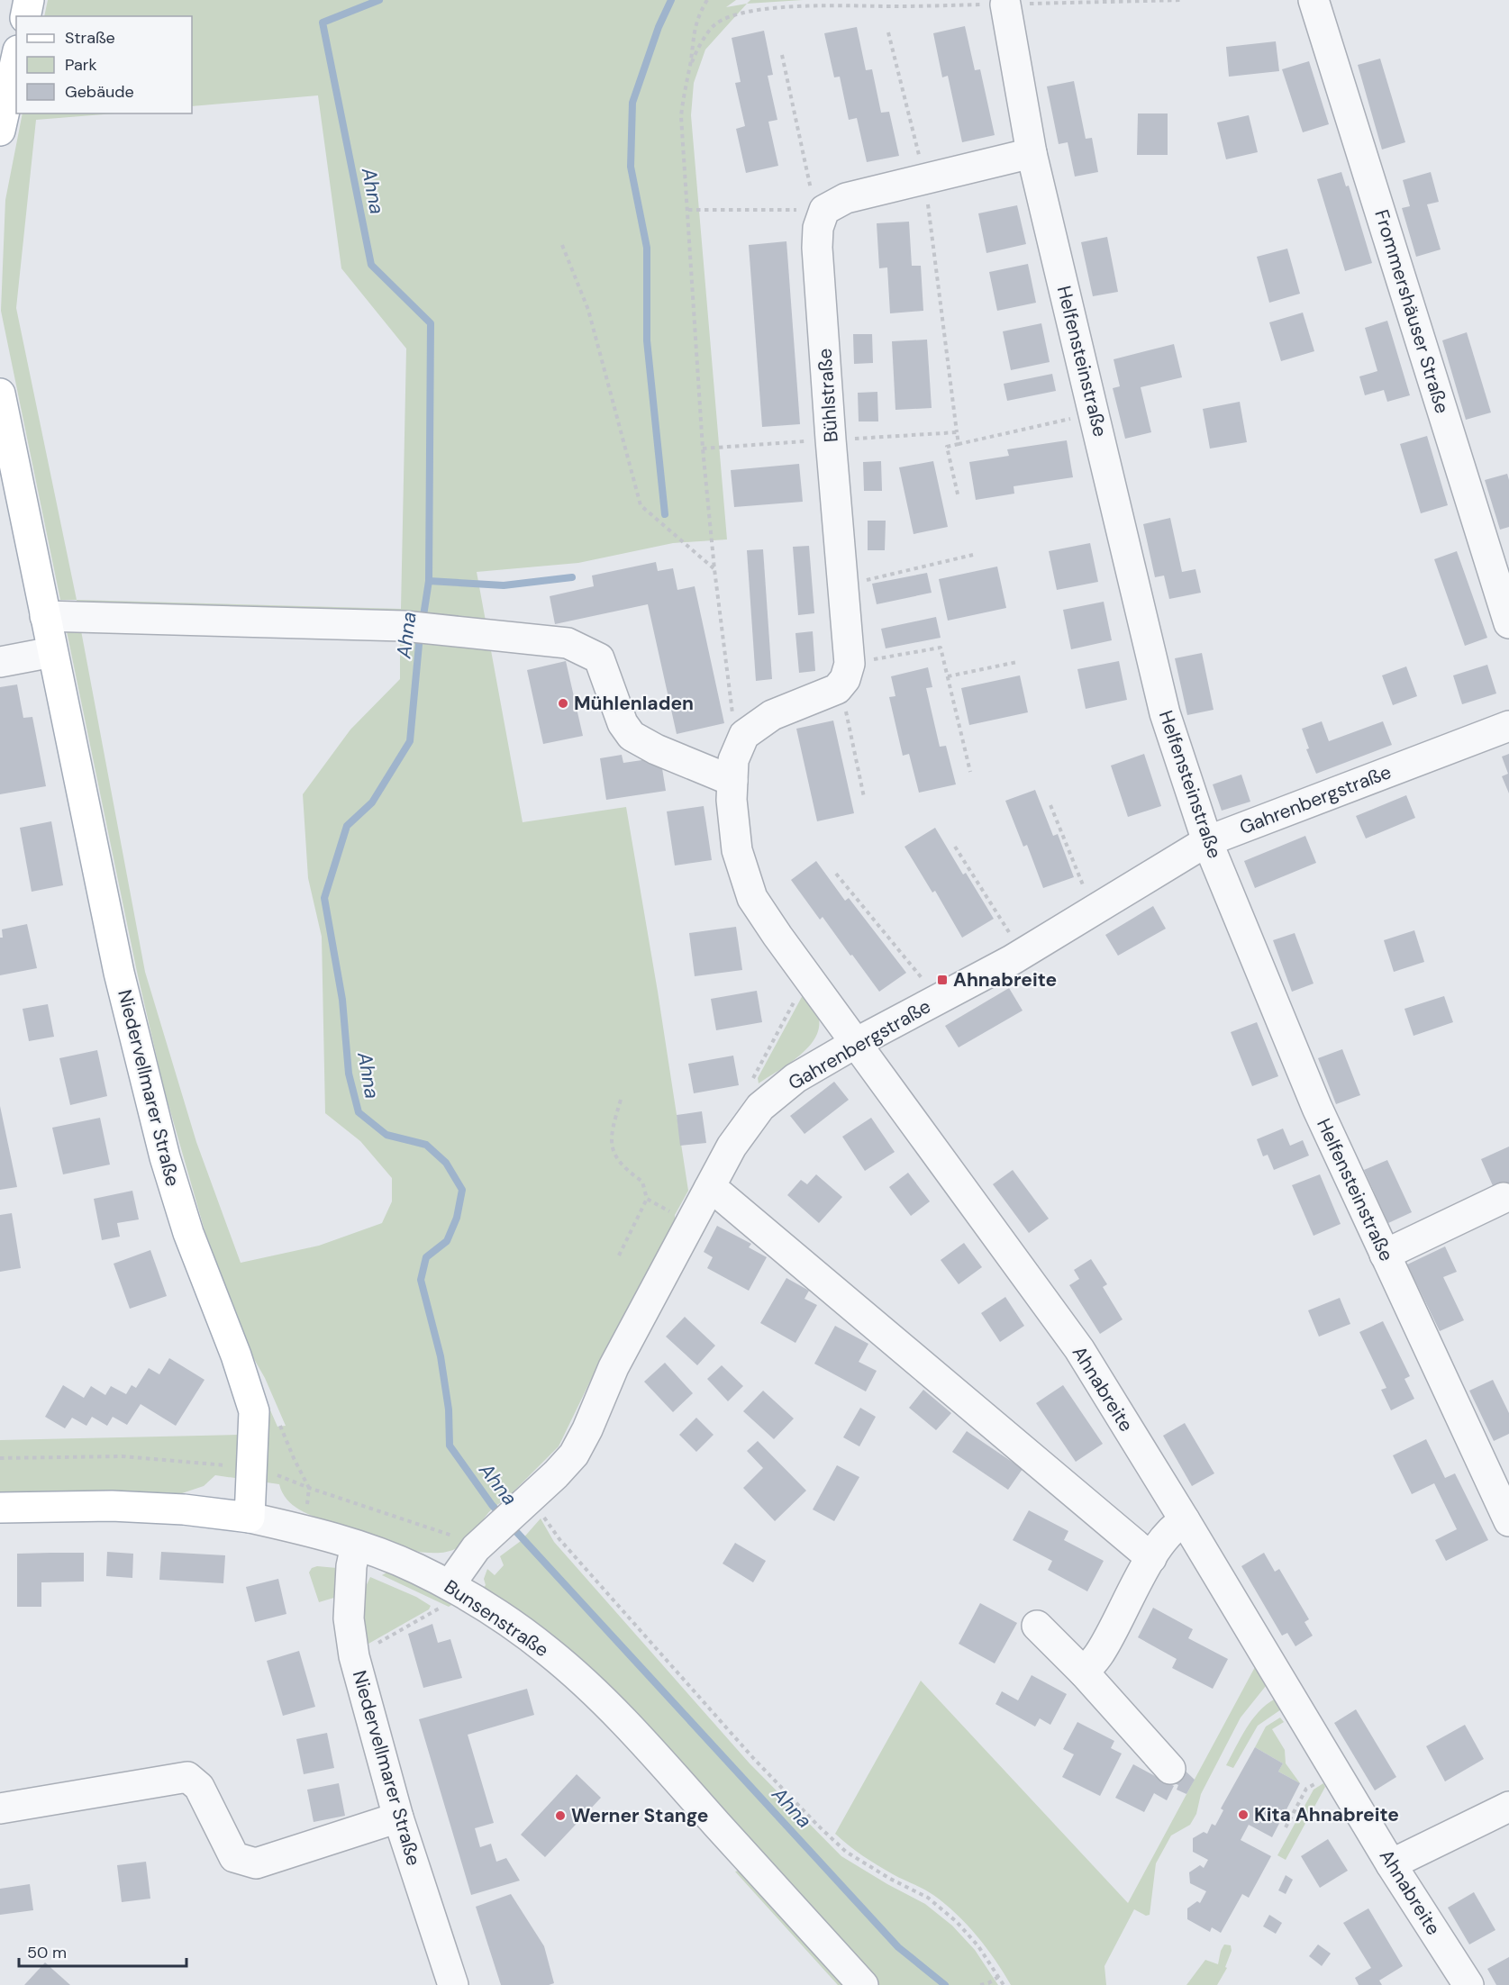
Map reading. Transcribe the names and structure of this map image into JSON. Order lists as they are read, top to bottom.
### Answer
{
  "streets": {
    "main road": ["Niedervellmarer Straße", "Bunsenstraße"],
    "street": [
      "Frommershäuser Straße",
      "Helfensteinstraße",
      "Bühlstraße",
      "Gahrenbergstraße",
      "Ahnabreite"
    ]
  },
  "crossings": [
    ["Helfensteinstraße", "Gahrenbergstraße"],
    ["Gahrenbergstraße", "Ahnabreite"],
    ["Gahrenbergstraße", "Bunsenstraße"],
    ["Niedervellmarer Straße", "Bunsenstraße"]
  ],
  "water": ["Ahna"],
  "places": {
    "other": ["Mühlenladen", "Kita Ahnabreite", "Werner Stange"],
    "transit": ["Ahnabreite"]
  },
  "legend": ["Straße", "Park", "Gebäude"],
  "scale_bar": "50 m"
}
